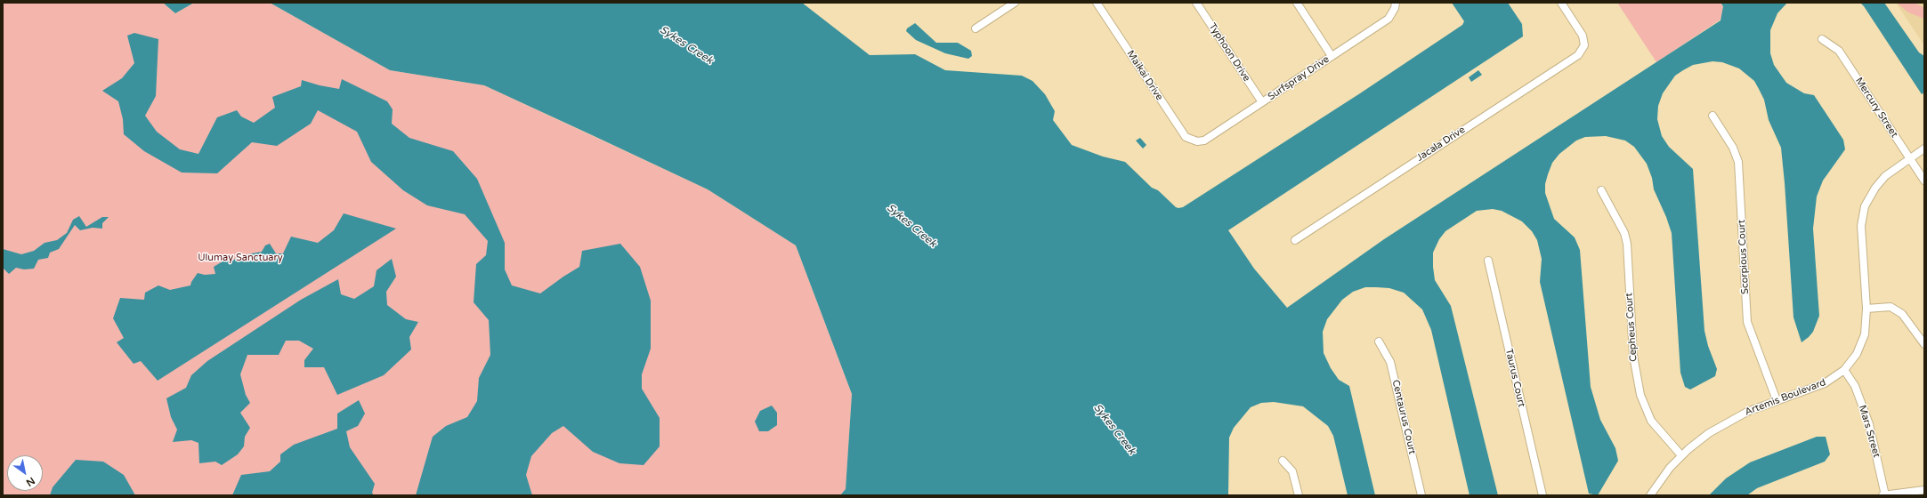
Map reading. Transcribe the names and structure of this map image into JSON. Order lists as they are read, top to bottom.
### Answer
{
  "streets": {
    "street": [
      "Typhoon Drive",
      "Maikai Drive",
      "Surfspray Drive",
      "Mercury Street",
      "Jacala Drive",
      "Scorpious Court",
      "Cepheus Court",
      "Taurus Court",
      "Artemis Boulevard",
      "Centaurus Court",
      "Mars Street"
    ]
  },
  "crossings": [
    ["Typhoon Drive", "Surfspray Drive"],
    ["Maikai Drive", "Surfspray Drive"],
    ["Mercury Street", "Artemis Boulevard"],
    ["Scorpious Court", "Artemis Boulevard"],
    ["Cepheus Court", "Artemis Boulevard"],
    ["Artemis Boulevard", "Mars Street"]
  ],
  "water": ["Sykes Creek"],
  "parks": ["Ulumay Sanctuary"],
  "north": "bottom right"
}
